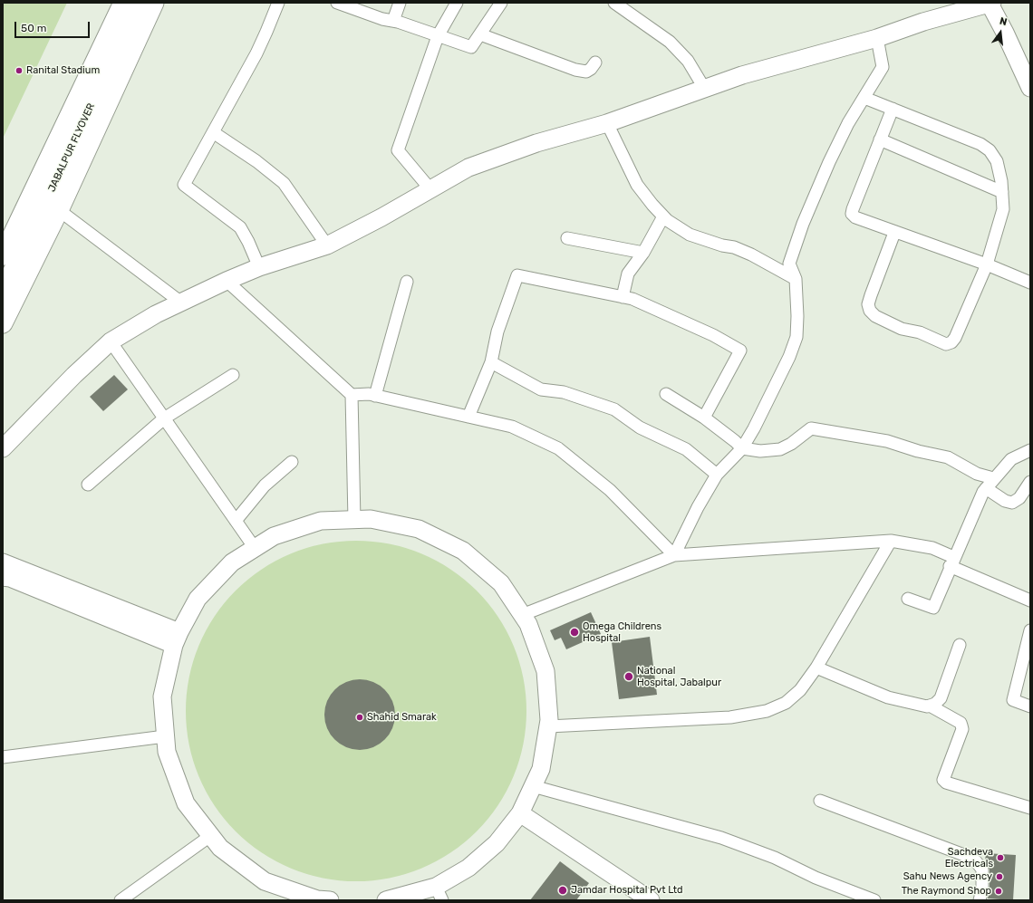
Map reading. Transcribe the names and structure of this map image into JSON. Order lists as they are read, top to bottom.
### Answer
{
  "streets": {
    "main road": ["JABALPUR FLYOVER"]
  },
  "places": [
    "Ranital Stadium",
    "Omega Childrens Hospital",
    "National Hospital, Jabalpur",
    "Shahid Smarak",
    "Sachdeva Electricals",
    "Sahu News Agency",
    "Jamdar Hospital Pvt Ltd",
    "The Raymond Shop"
  ],
  "scale_bar": "50 m",
  "north": "top"
}
